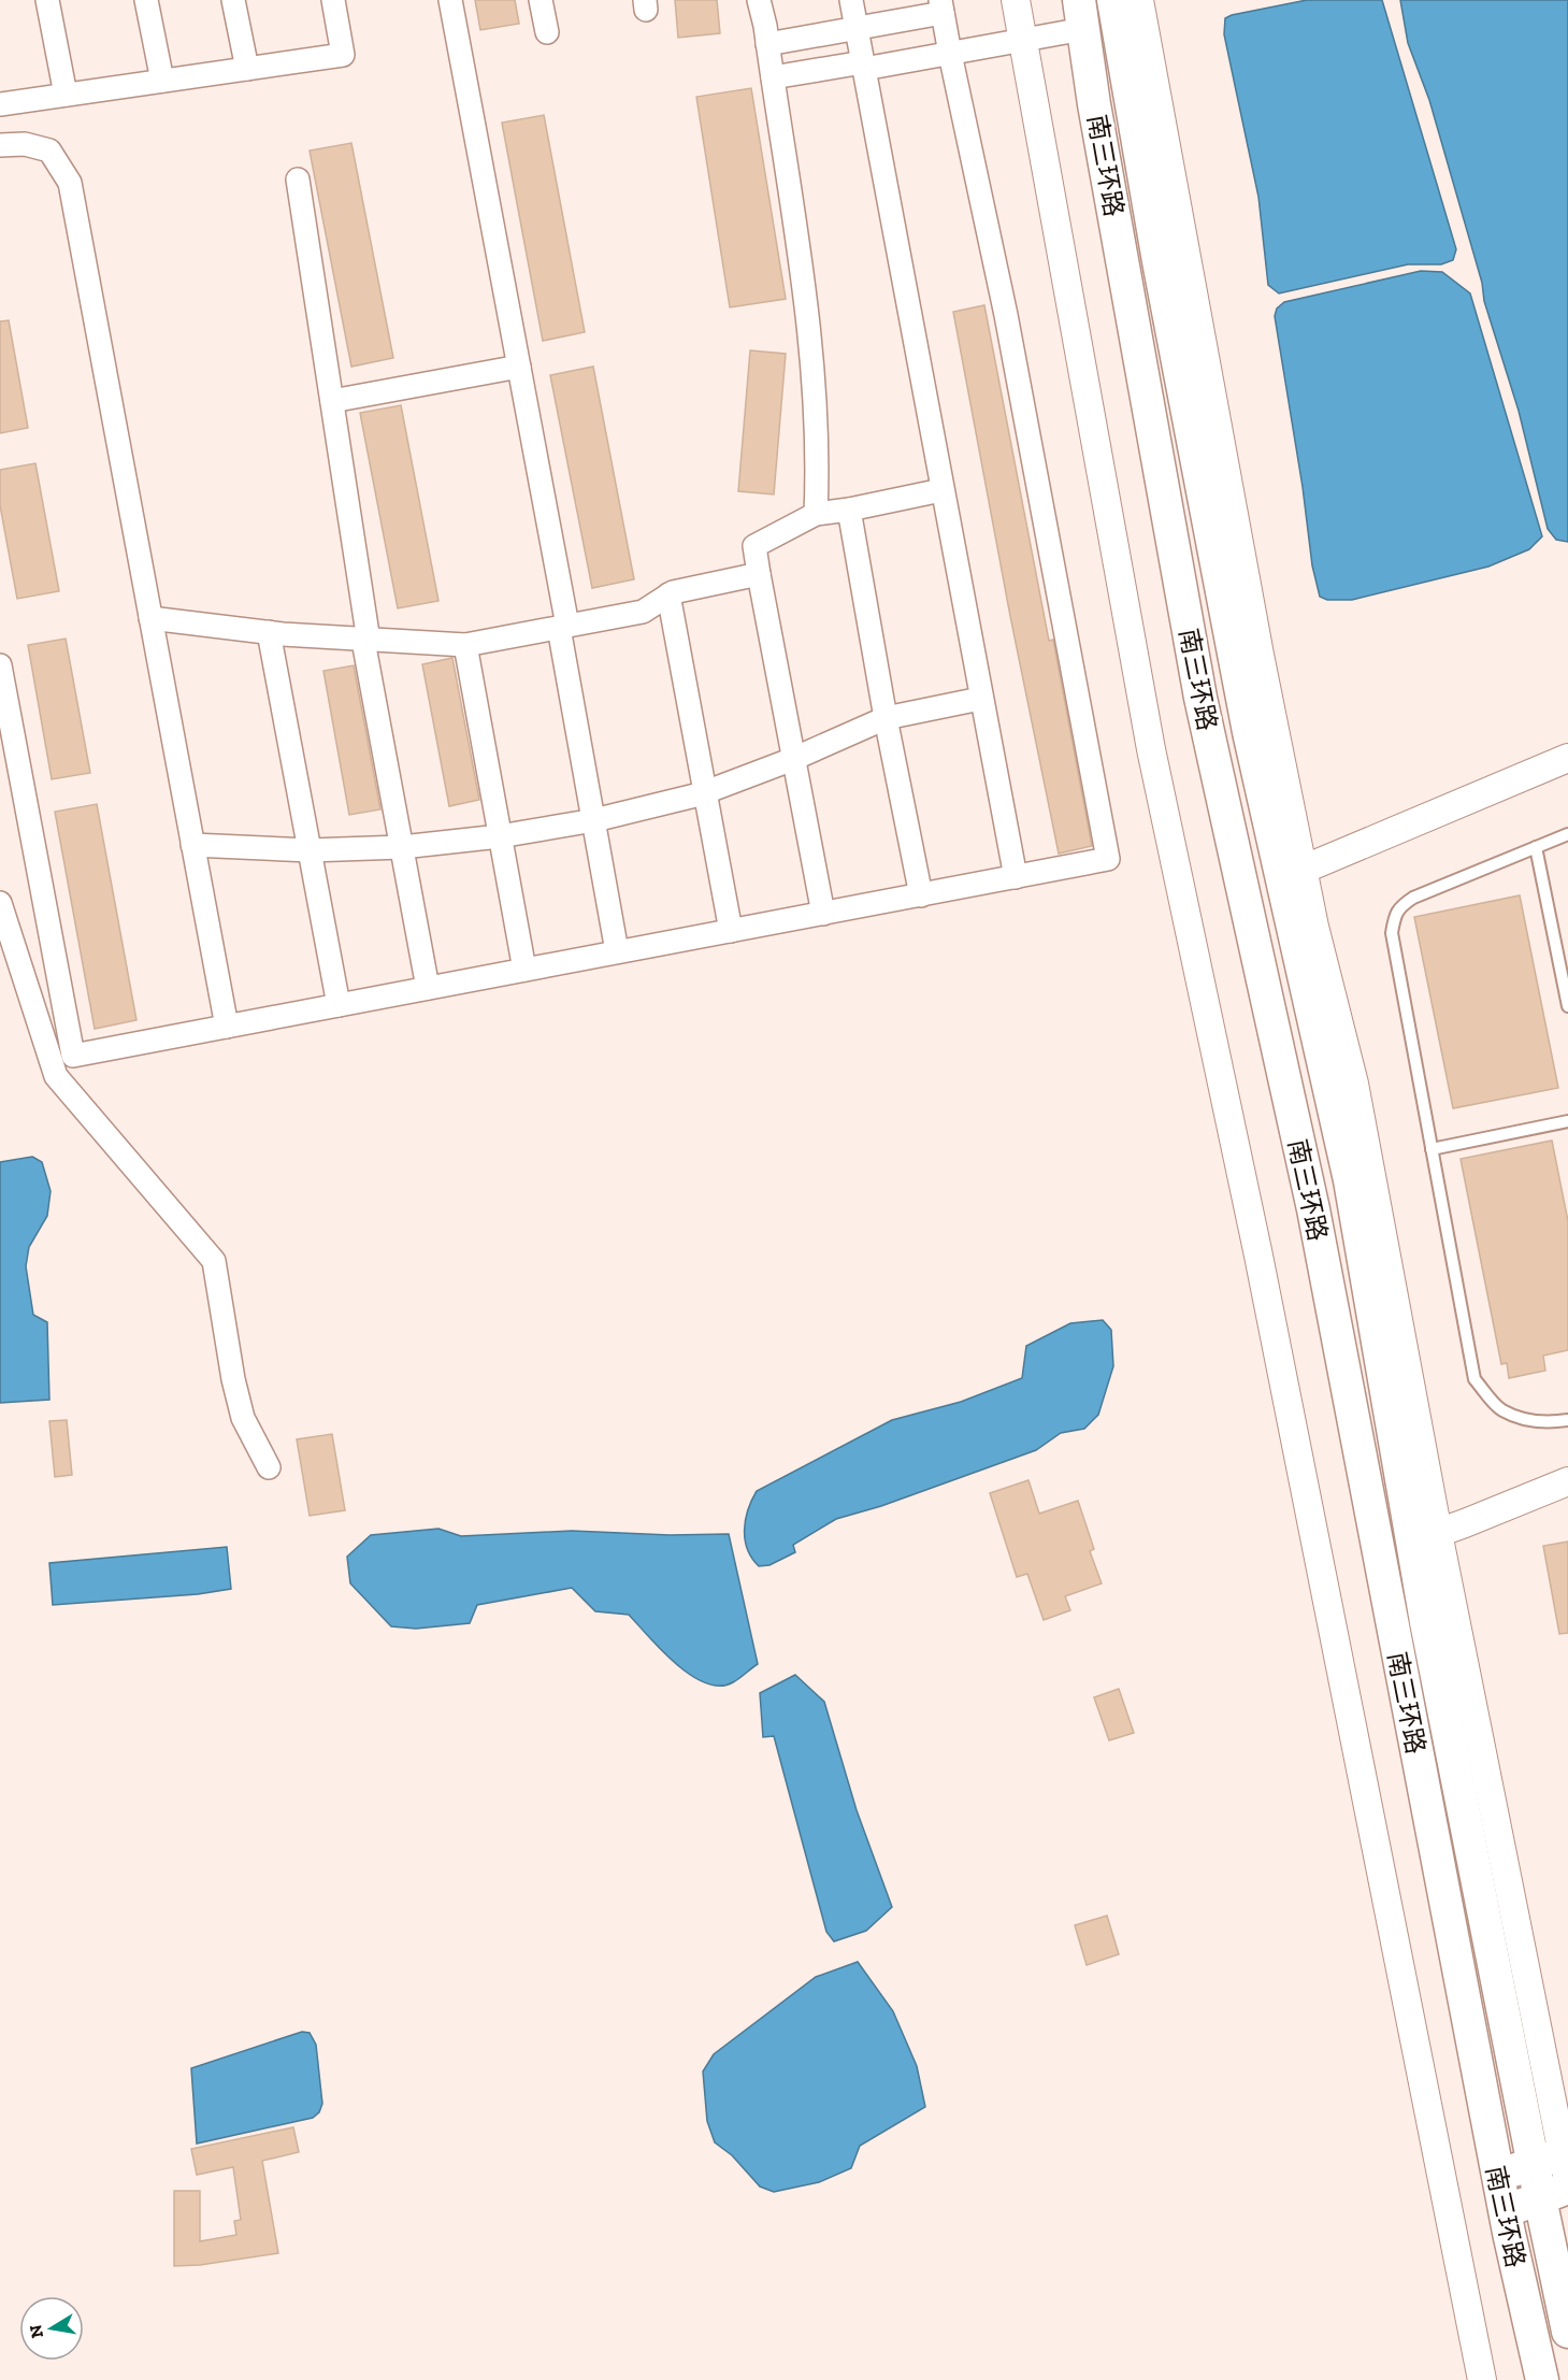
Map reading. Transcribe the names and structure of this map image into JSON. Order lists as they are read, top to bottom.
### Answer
{
  "streets": {
    "main road": ["南三环路"]
  },
  "north": "left"
}
